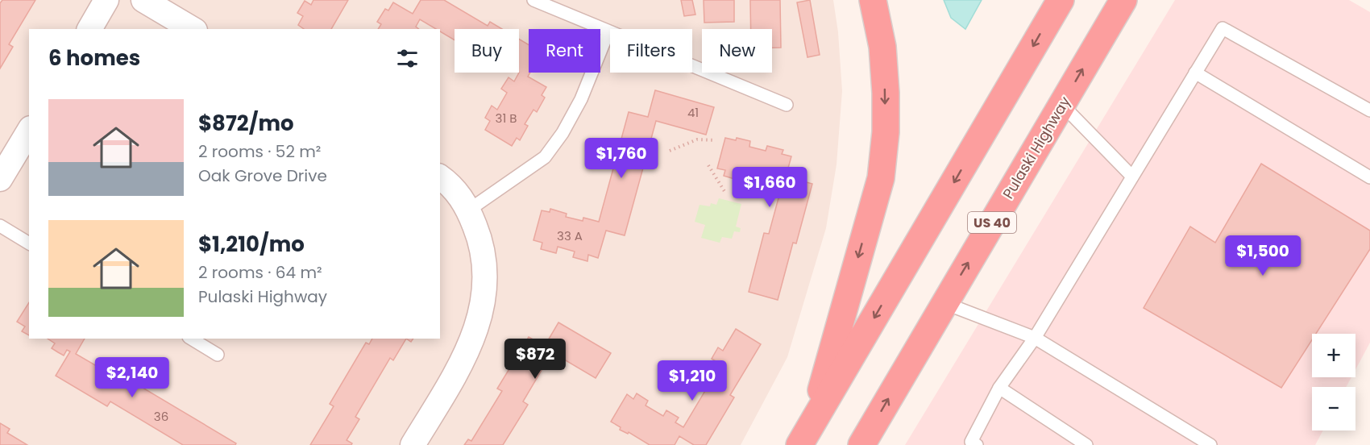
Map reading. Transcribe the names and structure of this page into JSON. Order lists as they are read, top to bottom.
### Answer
{
  "streets": {
    "highway": ["Pulaski Highway", "US 40"]
  },
  "house_numbers": [
    "41",
    "31 B",
    "33 A",
    "36"
  ],
  "page": {
    "chip": [
      "Buy",
      "Rent",
      "Filters",
      "New"
    ],
    "heading": "6 homes",
    "list": [
      {
        "name": "$872/mo",
        "note": "2 rooms · 52 m² · Oak Grove Drive"
      },
      {
        "name": "$1,210/mo",
        "note": "2 rooms · 64 m² · Pulaski Highway"
      }
    ],
    "price": [
      "$1,760",
      "$1,660",
      "$1,500",
      "$872",
      "$2,140",
      "$1,210"
    ],
    "map_buttons": ["+", "−"]
  }
}
